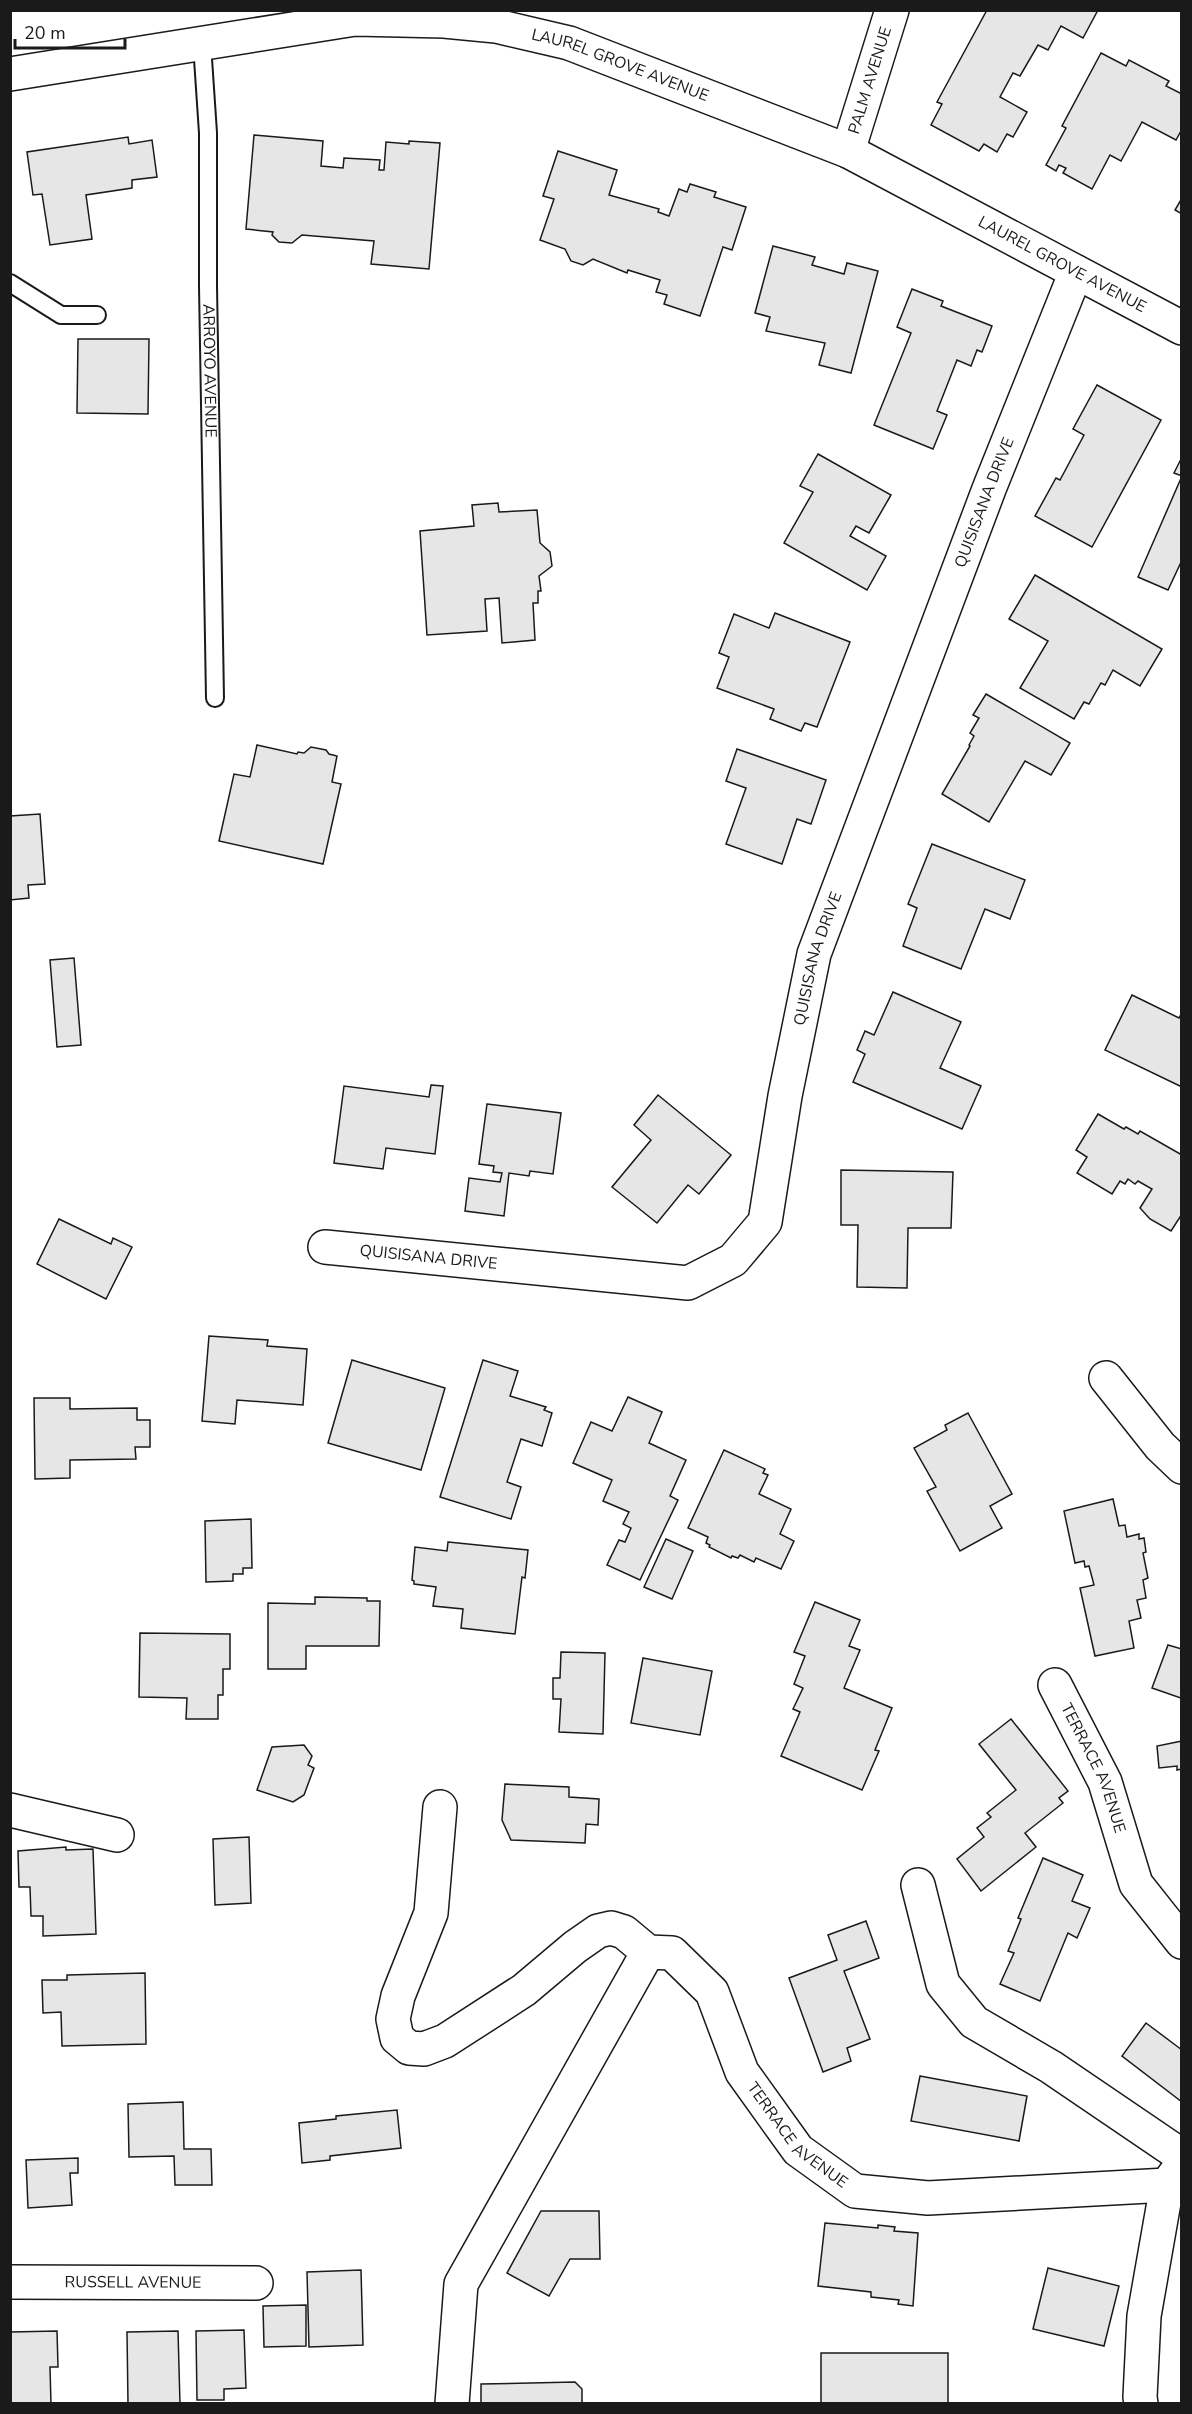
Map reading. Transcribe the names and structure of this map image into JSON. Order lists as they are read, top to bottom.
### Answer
{
  "streets": {
    "street": [
      "LAUREL GROVE AVENUE",
      "PALM AVENUE",
      "QUISISANA DRIVE",
      "TERRACE AVENUE",
      "RUSSELL AVENUE"
    ],
    "lane": ["ARROYO AVENUE"]
  },
  "crossings": [
    ["LAUREL GROVE AVENUE", "PALM AVENUE"],
    ["LAUREL GROVE AVENUE", "ARROYO AVENUE"],
    ["LAUREL GROVE AVENUE", "QUISISANA DRIVE"]
  ],
  "scale_bar": "20 m"
}
